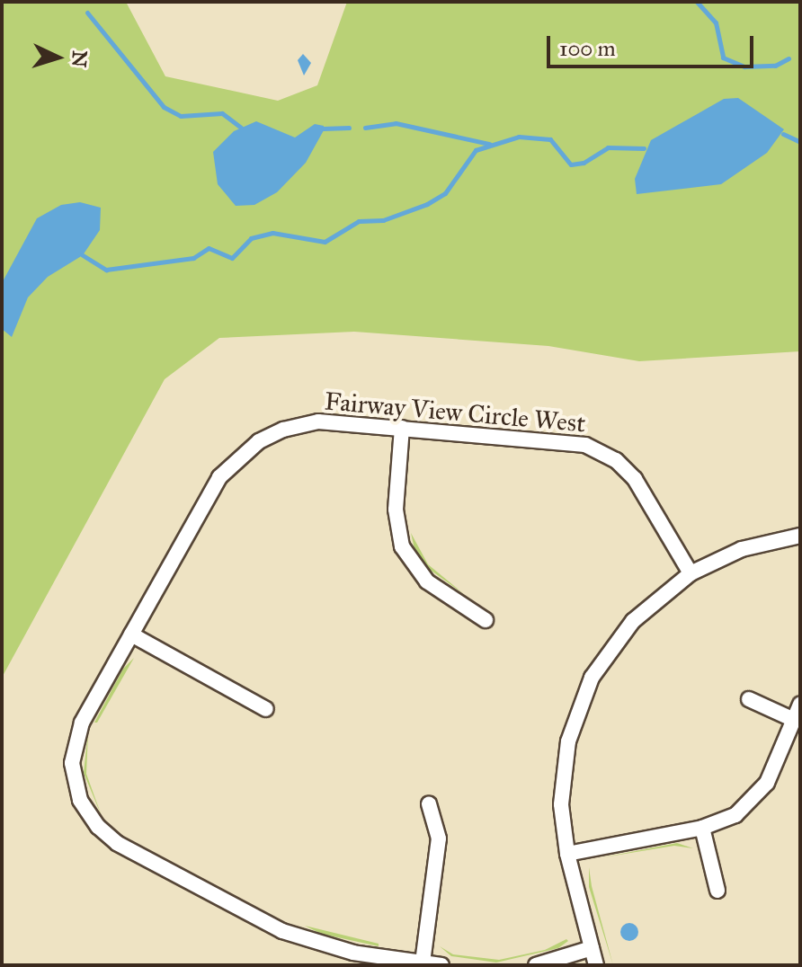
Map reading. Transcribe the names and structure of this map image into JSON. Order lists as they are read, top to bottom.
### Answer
{
  "streets": {
    "street": ["Fairway View Circle West"]
  },
  "scale_bar": "100 m",
  "north": "right"
}
